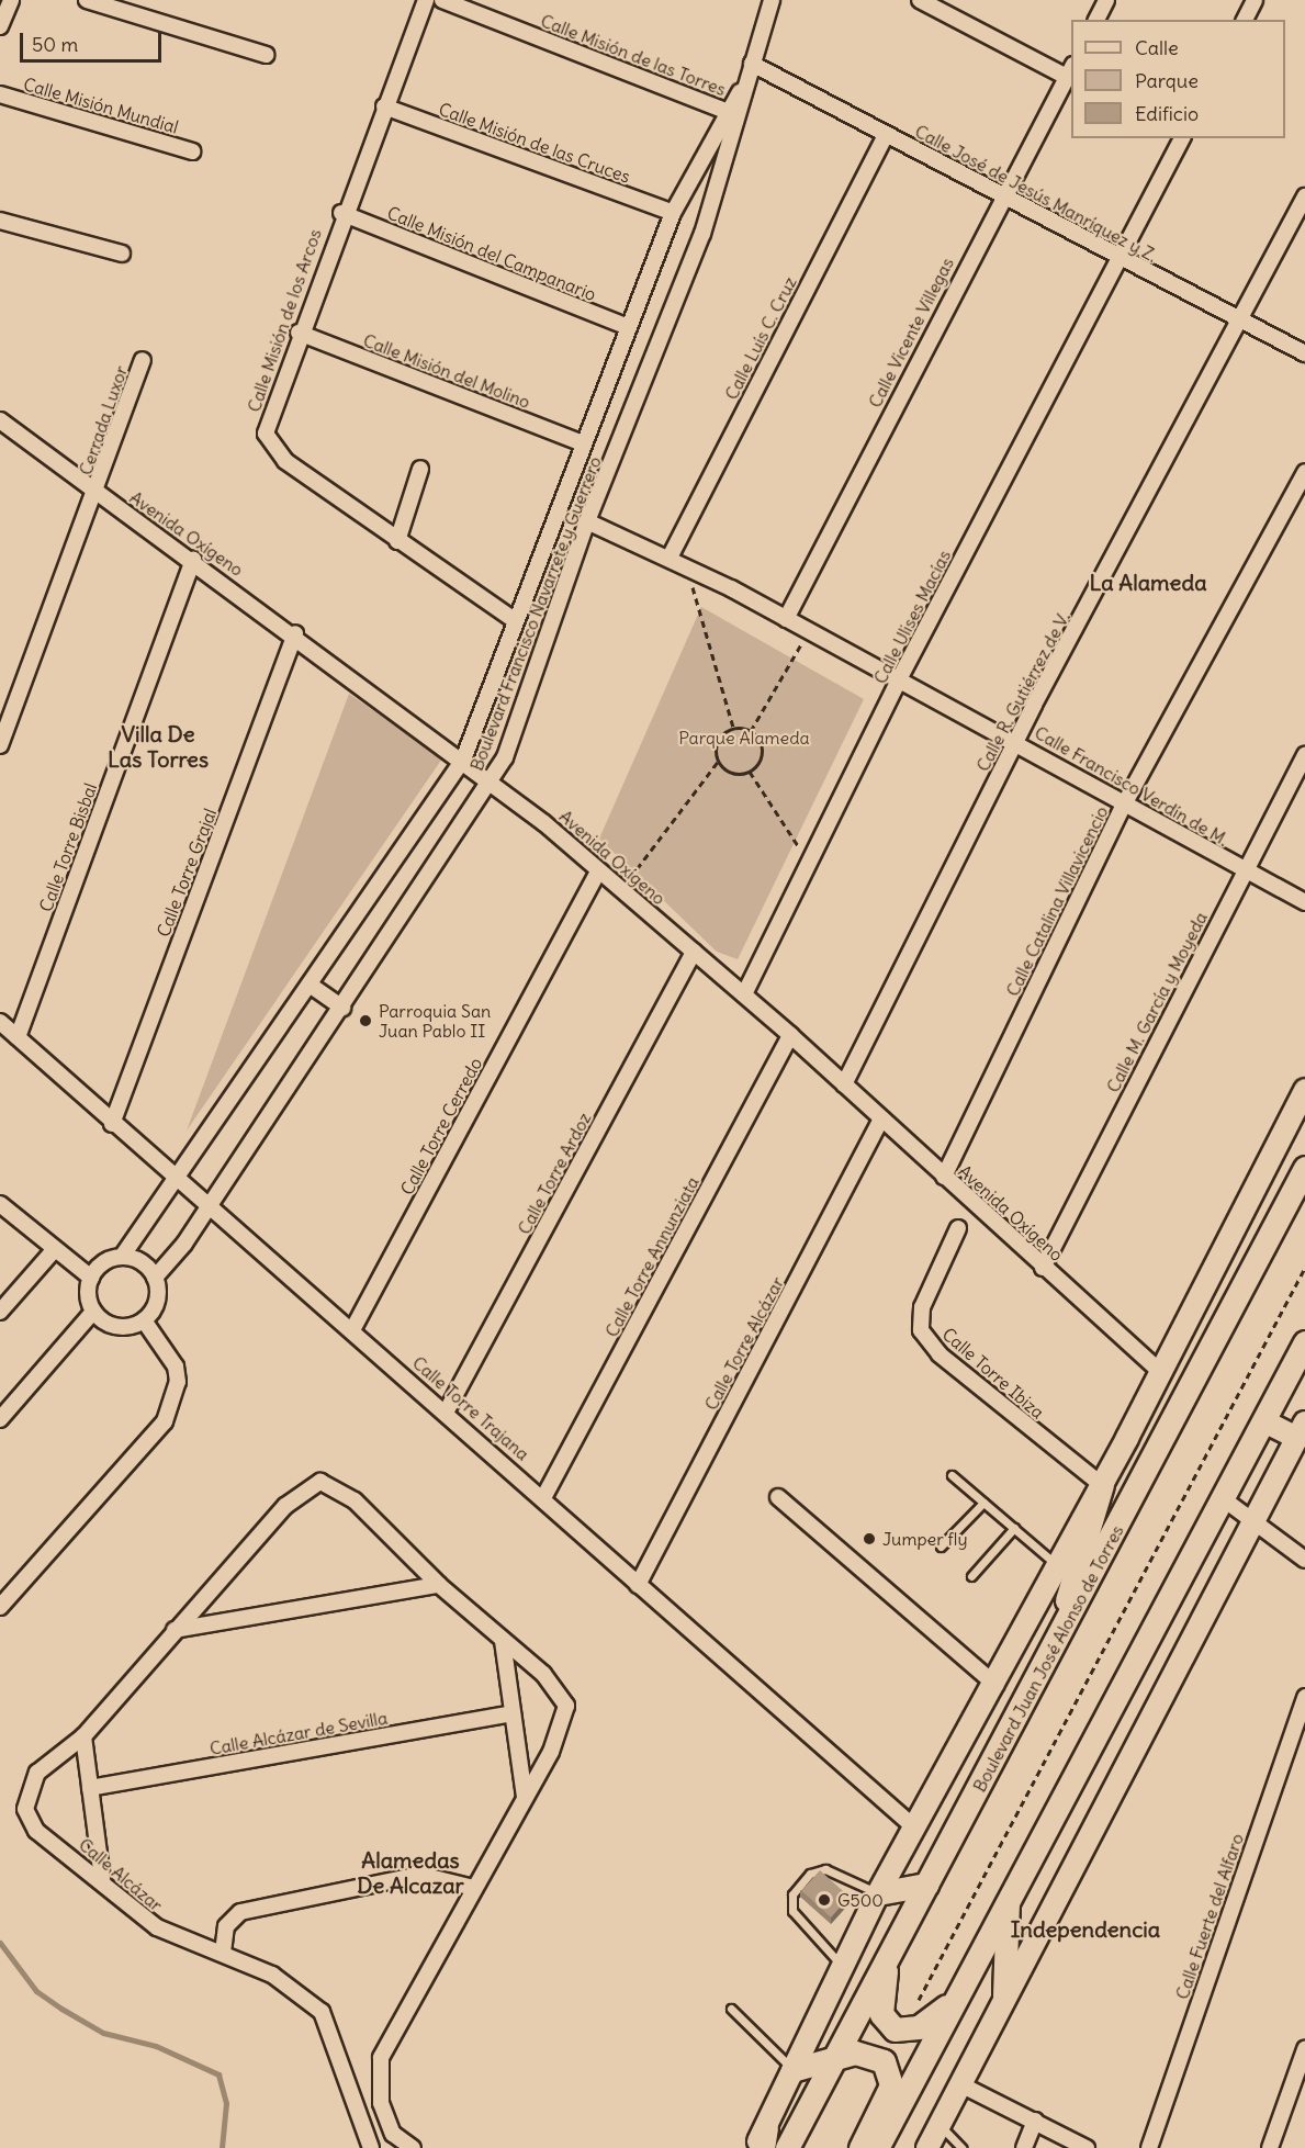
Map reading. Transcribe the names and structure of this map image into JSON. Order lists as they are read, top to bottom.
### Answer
{
  "streets": {
    "main road": ["Boulevard Juan José Alonso de Torres"],
    "street": [
      "Calle Misión de las Torres",
      "Calle Misión Mundial",
      "Calle Misión de las Cruces",
      "Calle José de Jesús Manríquez y Z.",
      "Calle Misión del Campanario",
      "Calle Misión de los Arcos",
      "Calle Vicente Villegas",
      "Calle Luís C. Cruz",
      "Calle Misión del Molino",
      "Cerrada Luxor",
      "Avenida Oxígeno",
      "Boulevard Francisco Navarrete y Guerrero",
      "Calle Ulises Macías",
      "Calle R. Gutiérrez de V.",
      "Calle Francisco Verdín de M.",
      "Calle Torre Bisbal",
      "Calle Torre Grajal",
      "Calle Catalina Villavicencio",
      "Calle M. García y Moyeda",
      "Calle Torre Cerredo",
      "Calle Torre Ardoz",
      "Calle Torre Annunziata",
      "Calle Torre Alcázar",
      "Calle Torre Ibiza",
      "Calle Torre Trajana",
      "Calle Alcázar de Sevilla",
      "Calle Alcázar",
      "Calle Fuerte del Alfaro"
    ]
  },
  "crossings": [
    ["Calle Misión de las Torres", "Boulevard Francisco Navarrete y Guerrero"],
    ["Calle Misión de las Cruces", "Calle Misión de los Arcos"],
    ["Calle Misión de las Cruces", "Boulevard Francisco Navarrete y Guerrero"],
    ["Calle José de Jesús Manríquez y Z.", "Calle Vicente Villegas"],
    ["Calle José de Jesús Manríquez y Z.", "Calle Luís C. Cruz"],
    ["Calle José de Jesús Manríquez y Z.", "Boulevard Francisco Navarrete y Guerrero"],
    ["Calle José de Jesús Manríquez y Z.", "Calle Ulises Macías"],
    ["Calle José de Jesús Manríquez y Z.", "Calle R. Gutiérrez de V."],
    ["Calle Misión del Campanario", "Calle Misión de los Arcos"],
    ["Calle Misión del Campanario", "Boulevard Francisco Navarrete y Guerrero"],
    ["Calle Misión de los Arcos", "Calle Misión del Molino"],
    ["Calle Misión de los Arcos", "Boulevard Francisco Navarrete y Guerrero"],
    ["Calle Vicente Villegas", "Calle Francisco Verdín de M."],
    ["Calle Luís C. Cruz", "Calle Francisco Verdín de M."],
    ["Calle Misión del Molino", "Boulevard Francisco Navarrete y Guerrero"],
    ["Cerrada Luxor", "Avenida Oxígeno"],
    ["Avenida Oxígeno", "Boulevard Francisco Navarrete y Guerrero"],
    ["Avenida Oxígeno", "Calle Ulises Macías"],
    ["Avenida Oxígeno", "Calle R. Gutiérrez de V."],
    ["Avenida Oxígeno", "Calle Torre Bisbal"],
    ["Avenida Oxígeno", "Calle Torre Grajal"],
    ["Avenida Oxígeno", "Calle Catalina Villavicencio"],
    ["Avenida Oxígeno", "Calle M. García y Moyeda"],
    ["Avenida Oxígeno", "Calle Torre Cerredo"],
    ["Avenida Oxígeno", "Calle Torre Ardoz"],
    ["Avenida Oxígeno", "Calle Torre Annunziata"],
    ["Avenida Oxígeno", "Calle Torre Alcázar"],
    ["Boulevard Francisco Navarrete y Guerrero", "Calle Francisco Verdín de M."],
    ["Boulevard Francisco Navarrete y Guerrero", "Calle Torre Trajana"],
    ["Calle Ulises Macías", "Calle Francisco Verdín de M."],
    ["Calle R. Gutiérrez de V.", "Calle Francisco Verdín de M."],
    ["Calle Francisco Verdín de M.", "Calle Catalina Villavicencio"],
    ["Calle Francisco Verdín de M.", "Calle M. García y Moyeda"],
    ["Calle Torre Bisbal", "Calle Torre Trajana"],
    ["Calle Torre Grajal", "Calle Torre Trajana"],
    ["Calle Torre Cerredo", "Calle Torre Trajana"],
    ["Calle Torre Ardoz", "Calle Torre Trajana"],
    ["Calle Torre Annunziata", "Calle Torre Trajana"],
    ["Calle Torre Alcázar", "Calle Torre Trajana"]
  ],
  "districts": [
    "La Alameda",
    "Villa De Las Torres",
    "Alamedas De Alcazar",
    "Independencia"
  ],
  "parks": ["Parque Alameda"],
  "places": ["Parroquia San Juan Pablo II", "Jumper fly", "G500"],
  "legend": ["Calle", "Parque", "Edificio"],
  "scale_bar": "50 m"
}
